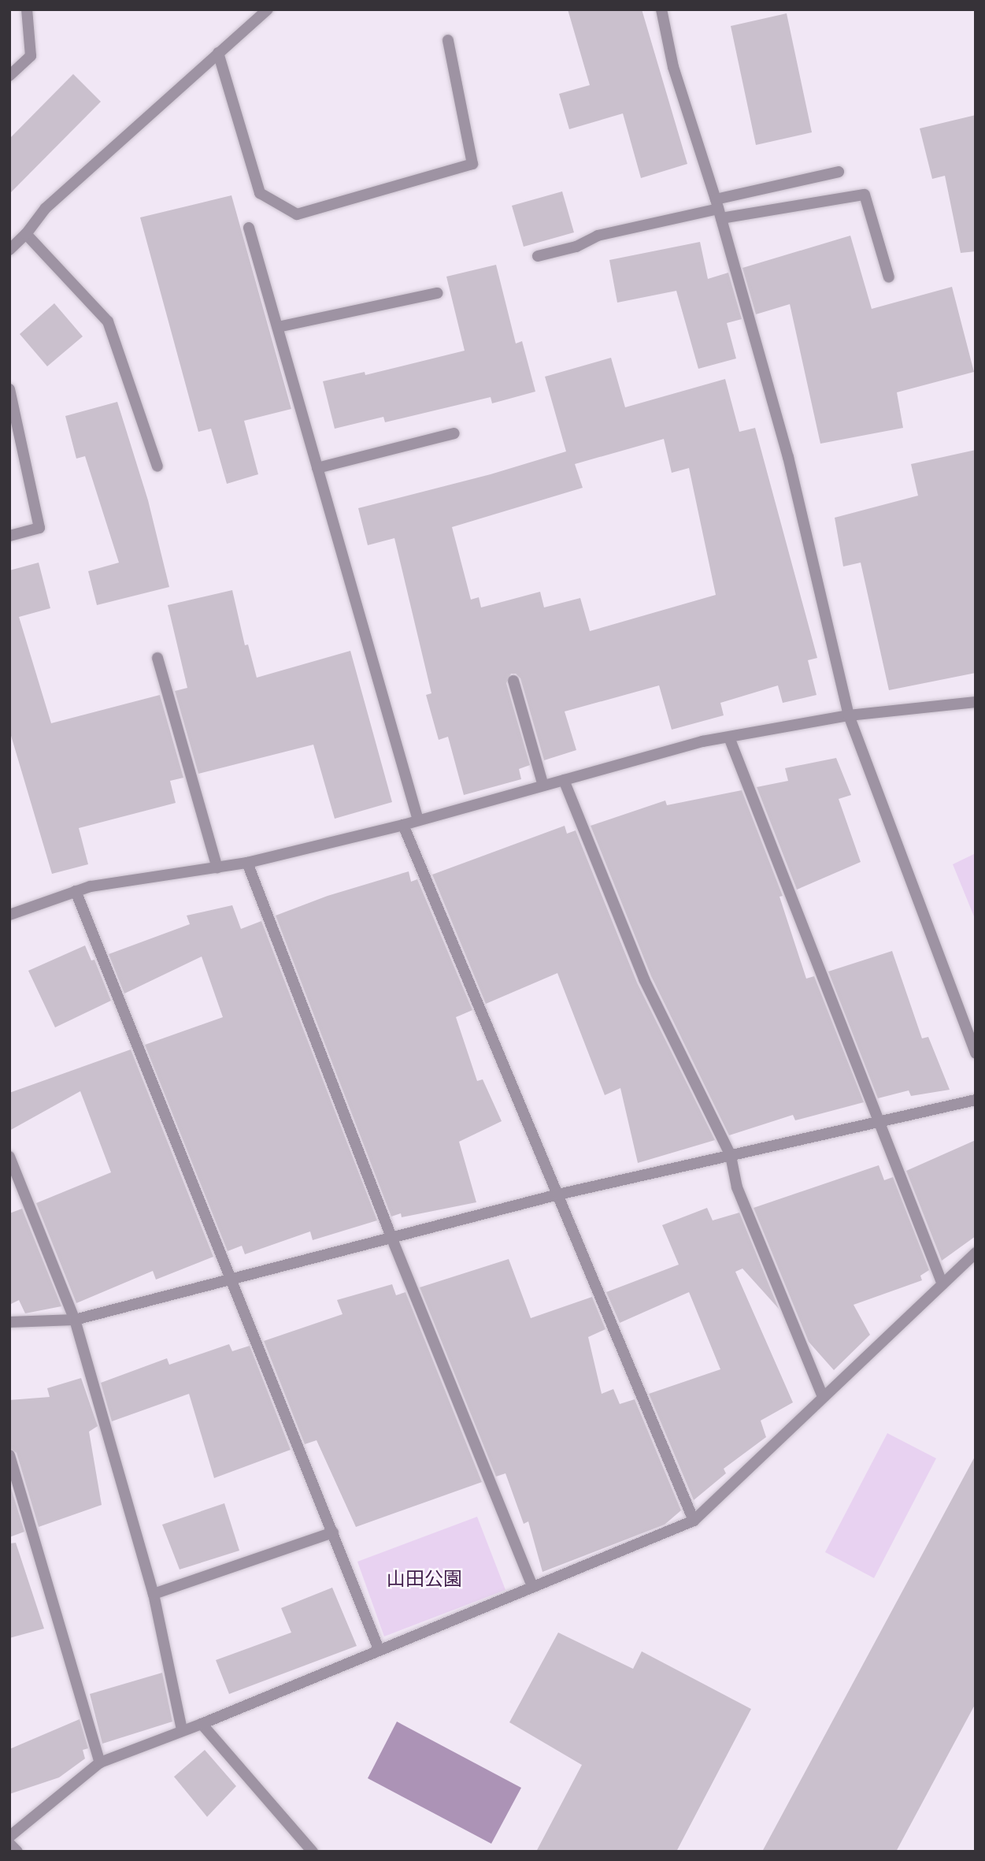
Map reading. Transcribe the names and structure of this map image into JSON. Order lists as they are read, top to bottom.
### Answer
{
  "parks": ["山田公園"]
}
